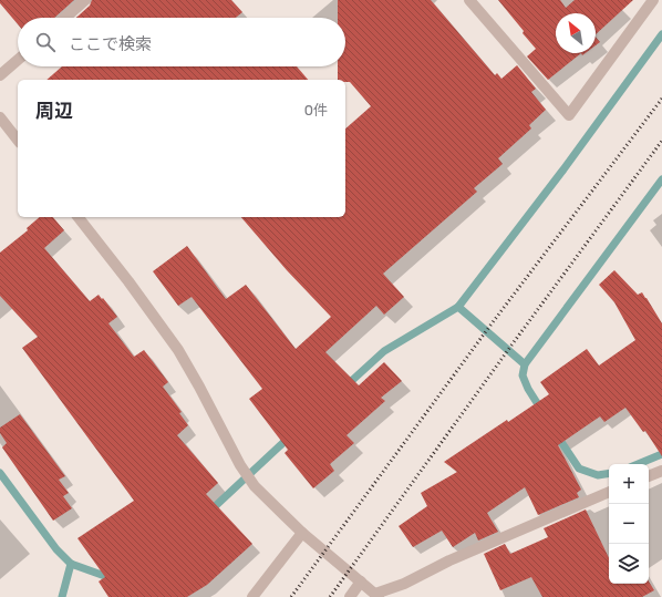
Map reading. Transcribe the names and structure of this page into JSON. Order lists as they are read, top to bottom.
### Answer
{
  "north": "top left",
  "page": {
    "search": "ここで検索",
    "heading": ["周辺", "0件"],
    "map_buttons": ["+", "−"]
  }
}
